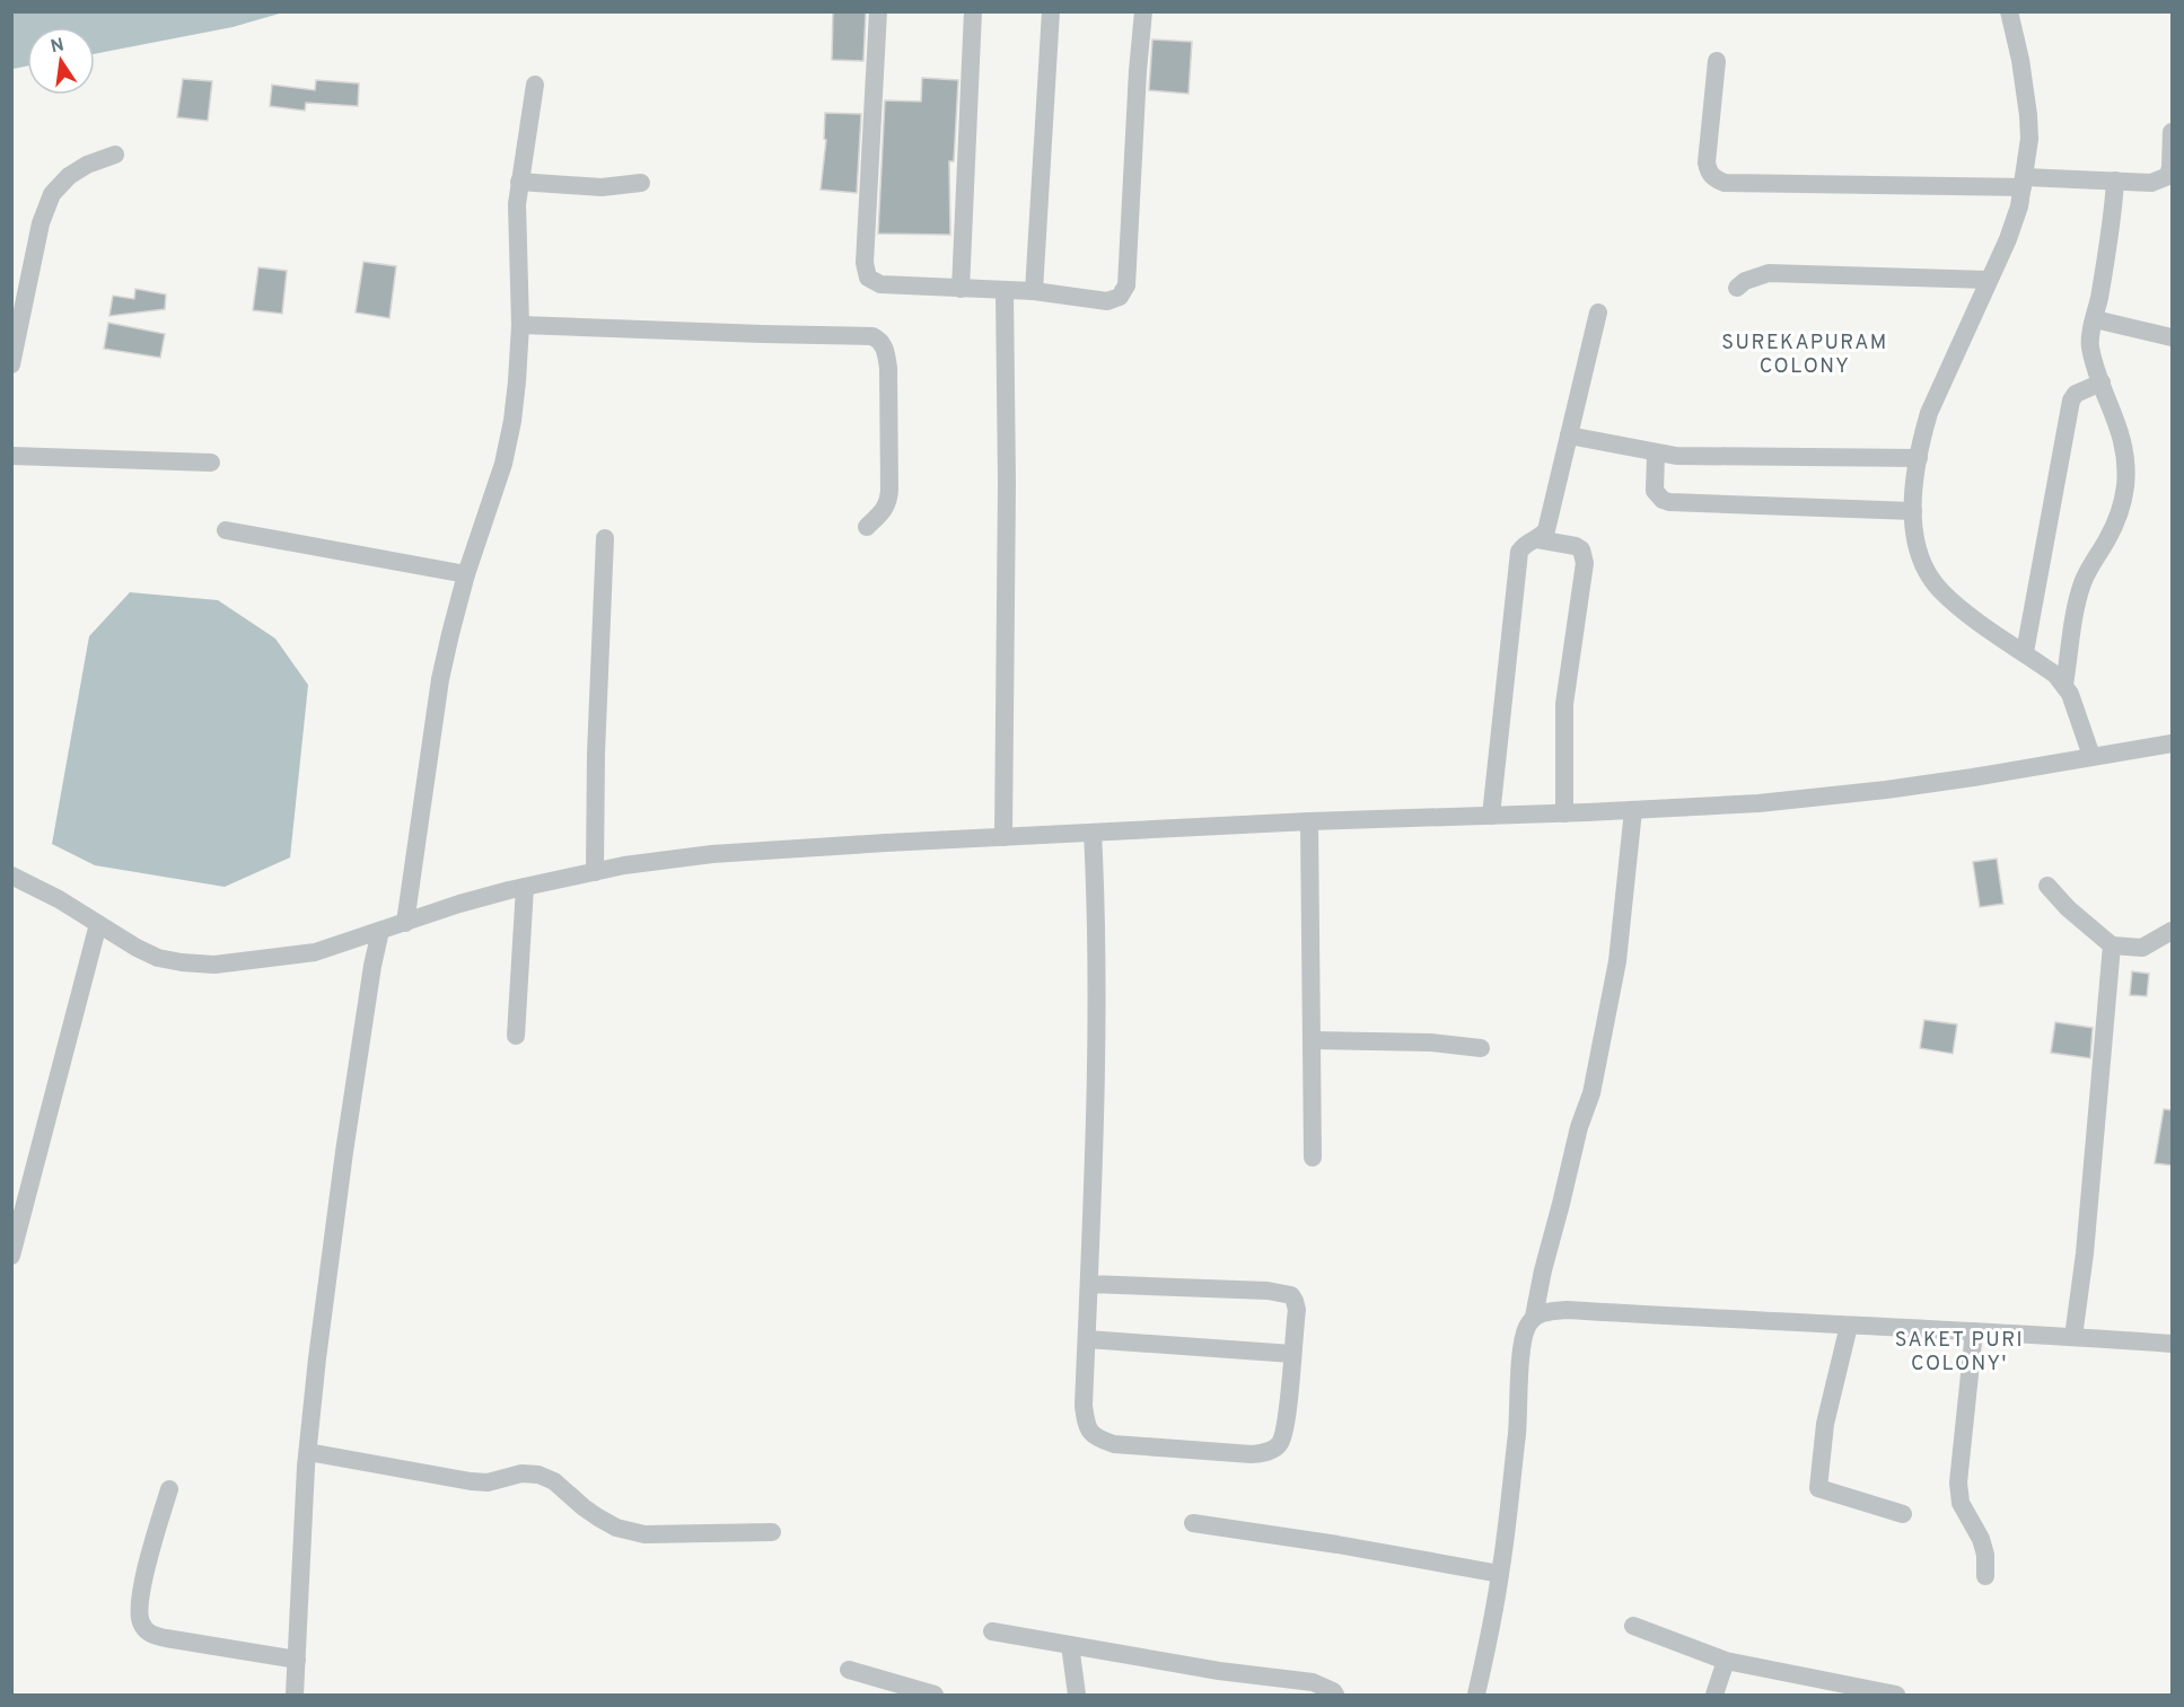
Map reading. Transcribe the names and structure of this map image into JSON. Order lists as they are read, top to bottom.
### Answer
{
  "districts": ["SUREKAPURAM COLONY", "SAKET PURI COLONY'"],
  "north": "top"
}
